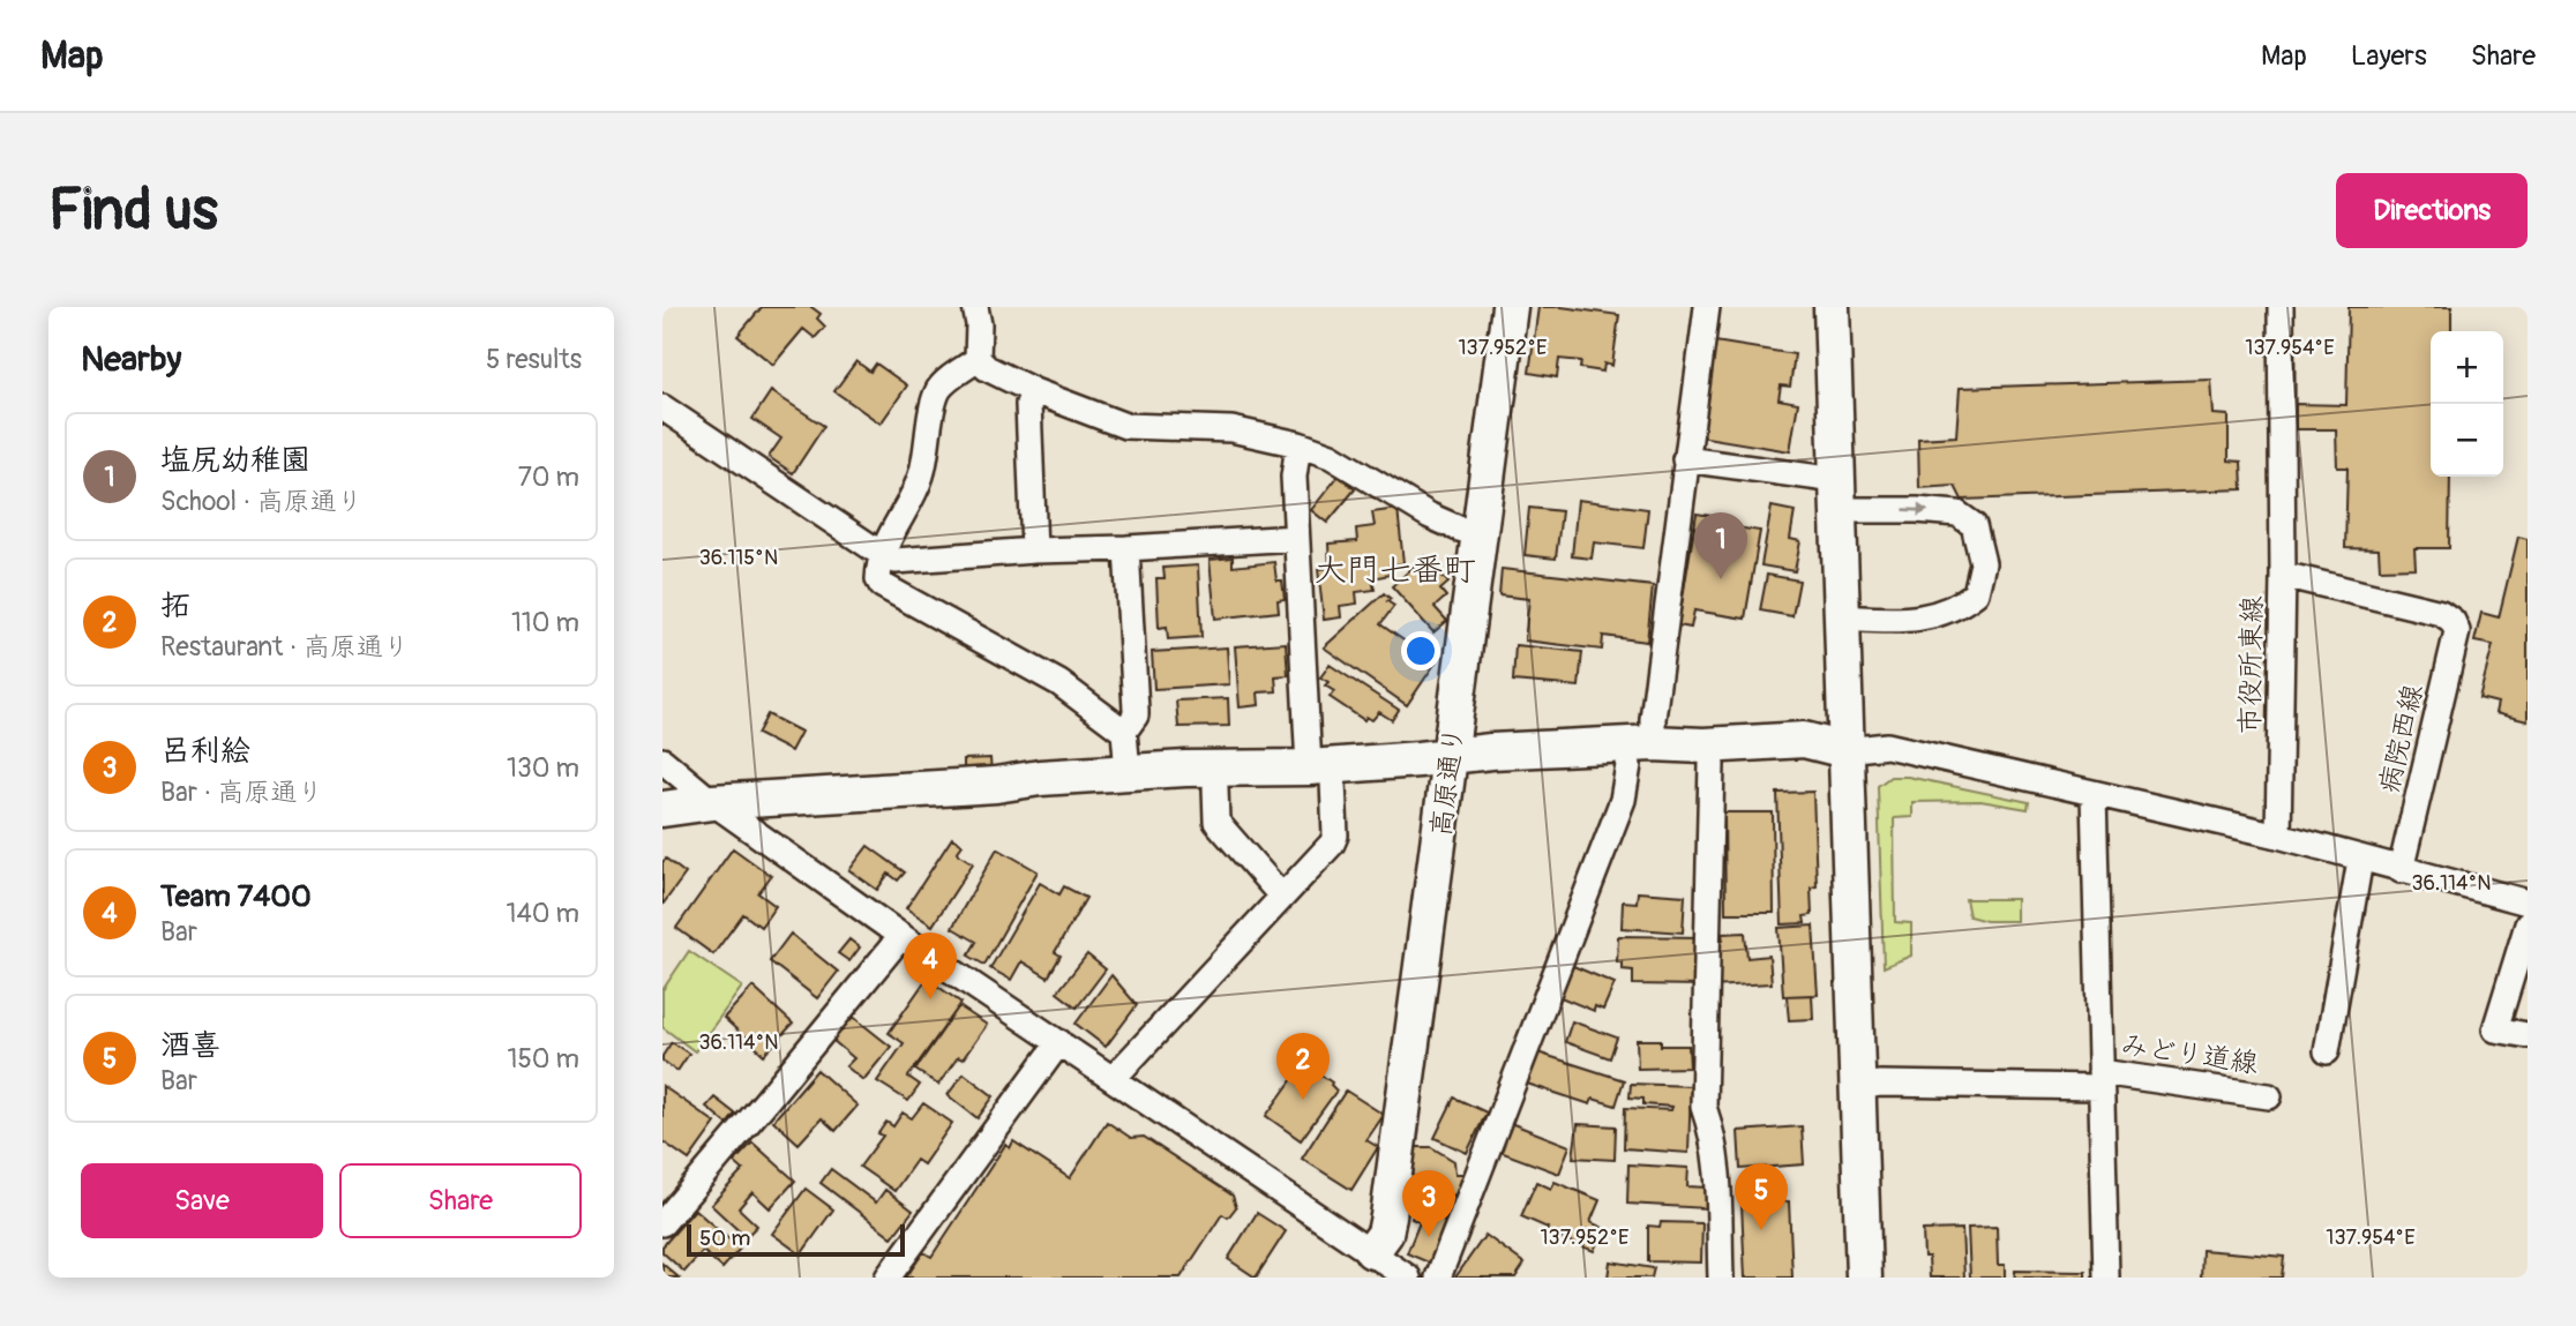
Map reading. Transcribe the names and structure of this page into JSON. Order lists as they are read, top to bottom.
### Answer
{
  "streets": {
    "street": [
      "市役所東線",
      "病院西線",
      "高原通り",
      "みどり道線"
    ]
  },
  "crossings": [
    ["市役所東線", "病院西線"]
  ],
  "districts": ["大門七番町"],
  "scale_bar": "50 m",
  "page": {
    "header": "Map",
    "nav": ["Map", "Layers", "Share"],
    "buttons": [
      "Directions",
      ["Save", "Share"]
    ],
    "title": "Find us",
    "heading": ["Nearby", "5 results"],
    "map_buttons": ["+", "−"],
    "list": [
      {
        "mark": "1",
        "name": "塩尻幼稚園",
        "note": "School · 高原通り",
        "value": "70 m"
      },
      {
        "mark": "2",
        "name": "拓",
        "note": "Restaurant · 高原通り",
        "value": "110 m"
      },
      {
        "mark": "3",
        "name": "呂利絵",
        "note": "Bar · 高原通り",
        "value": "130 m"
      },
      {
        "mark": "4",
        "name": "Team 7400",
        "note": "Bar",
        "value": "140 m"
      },
      {
        "mark": "5",
        "name": "酒喜",
        "note": "Bar",
        "value": "150 m"
      }
    ],
    "pins": [
      "1",
      "4",
      "2",
      "5",
      "3"
    ],
    "scale": "50 m"
  },
  "coordinates": [
    "137.952°E",
    "137.954°E",
    "36.115°N",
    "36.114°N"
  ]
}
